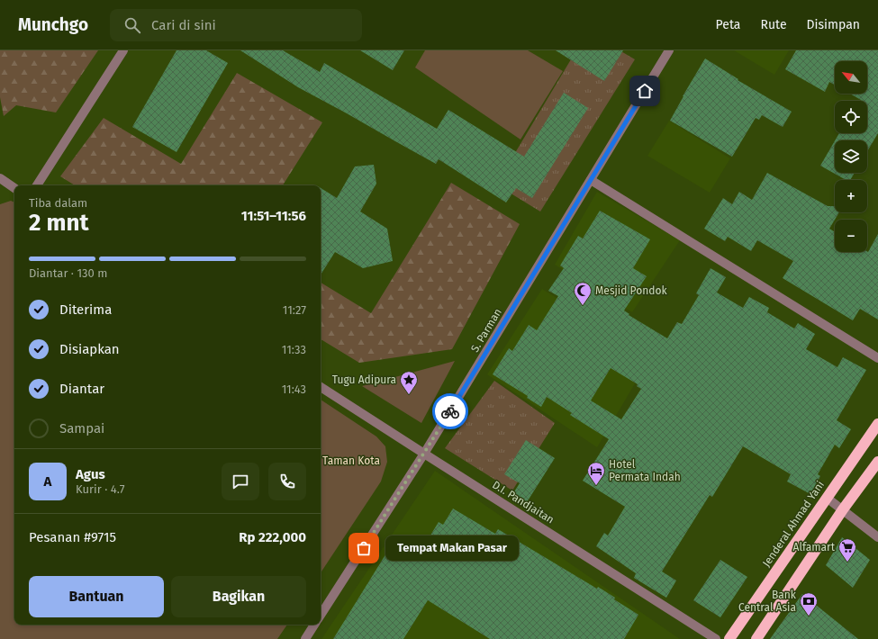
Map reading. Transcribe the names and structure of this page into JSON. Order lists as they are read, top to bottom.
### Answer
{
  "streets": {
    "highway": ["Jenderal Ahmad Yani"],
    "street": ["S. Parman", "D.I. Pandjaitan"]
  },
  "crossings": [
    ["S. Parman", "D.I. Pandjaitan"]
  ],
  "parks": ["Taman Kota"],
  "places": {
    "mosque": ["Mesjid Pondok"],
    "place": ["Tugu Adipura"],
    "hotel": ["Hotel Permata Indah"],
    "other": ["Tempat Makan Pasar"],
    "supermarket": ["Alfamart"],
    "bank": ["Bank Central Asia"]
  },
  "north": "top left",
  "page": {
    "header": "Munchgo",
    "search": "Cari di sini",
    "nav": ["Peta", "Rute", "Disimpan"],
    "map_buttons": ["+", "−"],
    "heading": ["2 mnt", "Tiba dalam", "11:51–11:56"],
    "panel": [
      "Agus",
      "Kurir · 4.7",
      "Pesanan #9715",
      "Rp 222,000"
    ],
    "bar": "Diantar · 130 m",
    "list": [
      ["Diterima", "11:27"],
      ["Disiapkan", "11:33"],
      ["Diantar", "11:43"],
      "Sampai"
    ],
    "round": "A",
    "bubble": "Tempat Makan Pasar",
    "buttons": ["Bantuan", "Bagikan"]
  }
}
